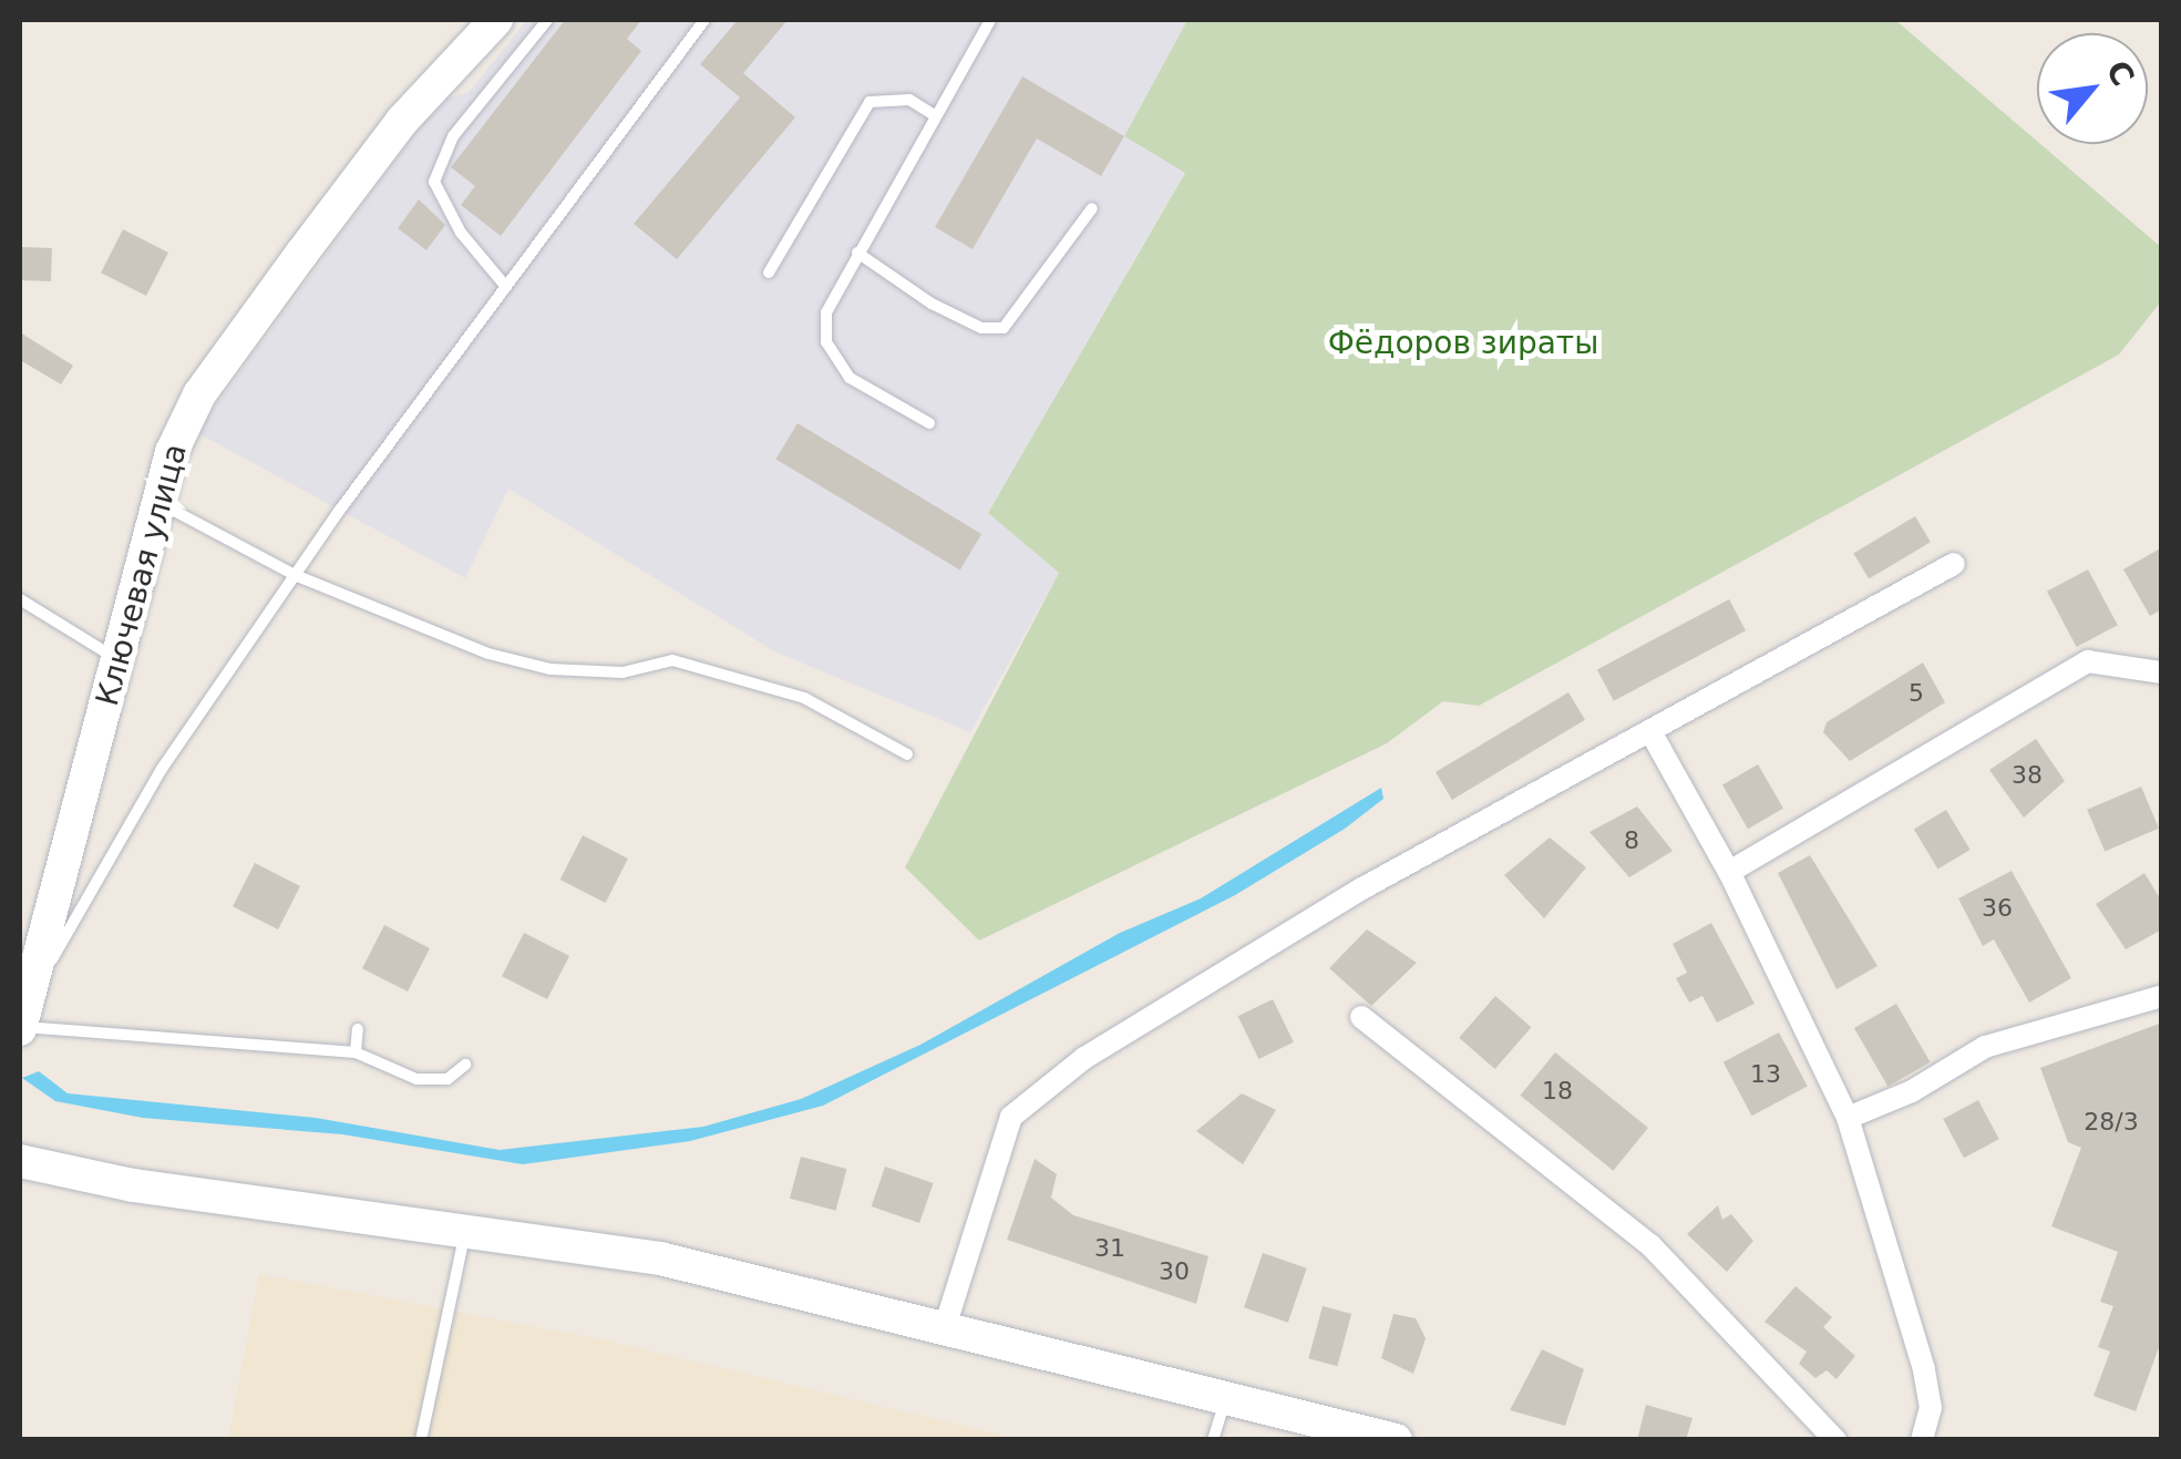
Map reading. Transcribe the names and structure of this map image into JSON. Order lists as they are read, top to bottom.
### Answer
{
  "streets": {
    "street": ["Ключевая улица"]
  },
  "parks": ["Фёдоров зираты"],
  "house_numbers": [
    "5",
    "38",
    "8",
    "36",
    "13",
    "18",
    "28/3",
    "31",
    "30"
  ],
  "north": "top right"
}
